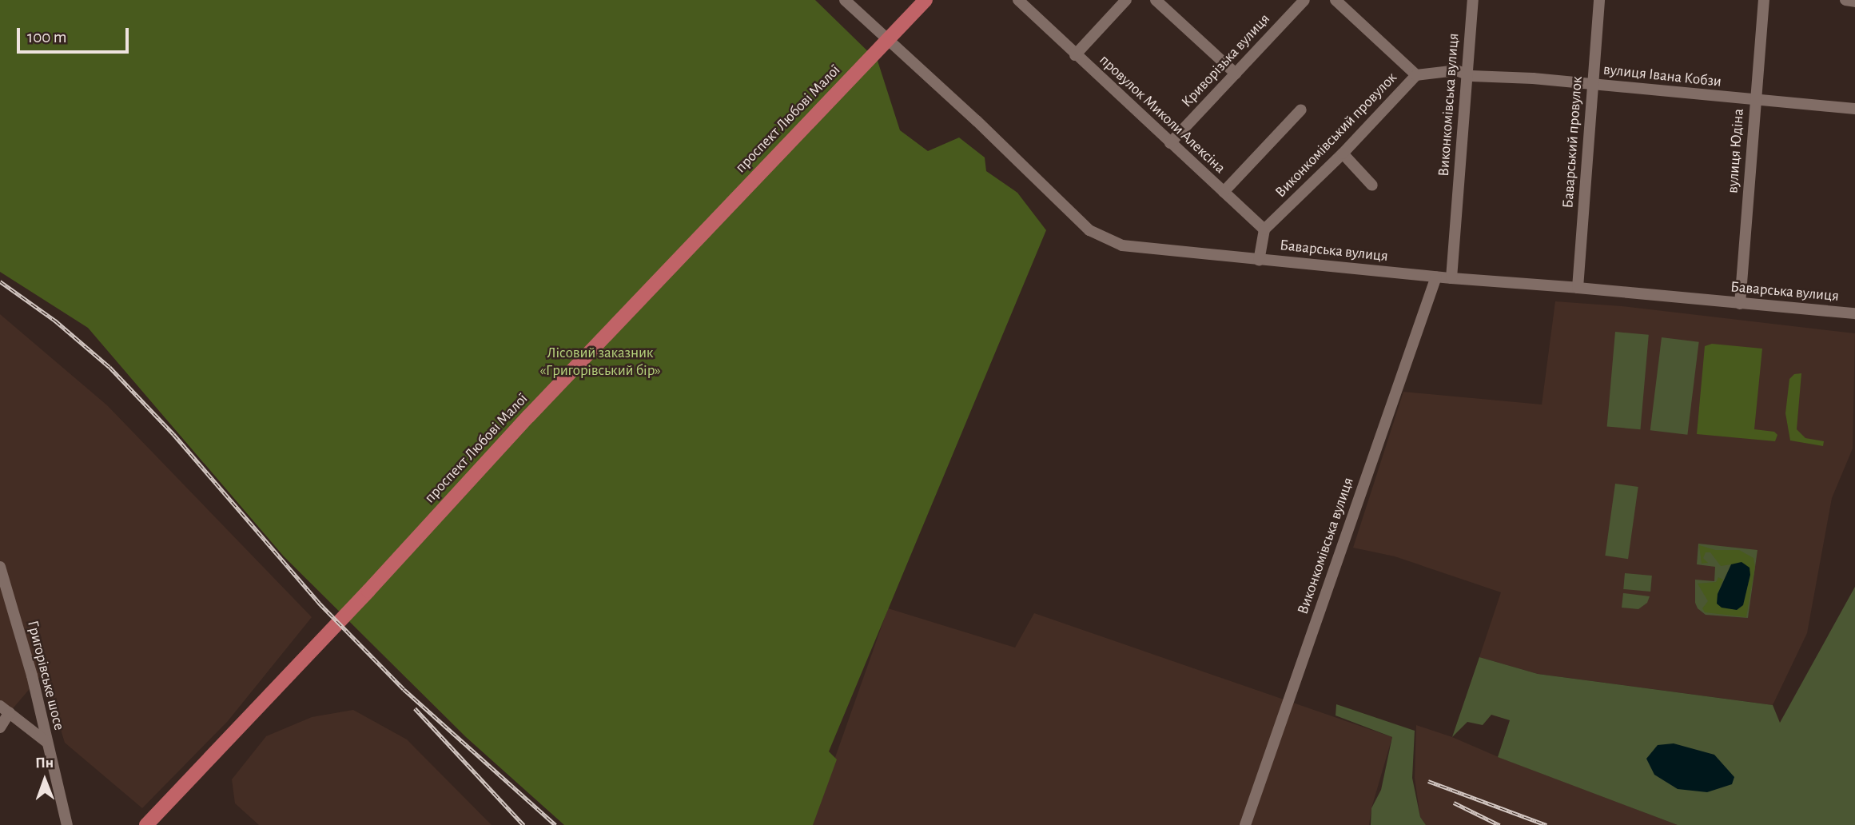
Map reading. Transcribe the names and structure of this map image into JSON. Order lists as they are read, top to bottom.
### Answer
{
  "streets": {
    "main road": ["проспект Любові Малої"],
    "street": [
      "Криворізька вулиця",
      "вулиця Івана Кобзи",
      "Виконкомівська вулиця",
      "провулок Миколи Алексіна",
      "Виконкомівський провулок",
      "Баварський провулок",
      "вулиця Юдіна",
      "Баварська вулиця",
      "Григорівське шосе"
    ]
  },
  "crossings": [
    ["Криворізька вулиця", "провулок Миколи Алексіна"],
    ["вулиця Івана Кобзи", "Виконкомівська вулиця"],
    ["вулиця Івана Кобзи", "Виконкомівський провулок"],
    ["вулиця Івана Кобзи", "Баварський провулок"],
    ["вулиця Івана Кобзи", "вулиця Юдіна"],
    ["Виконкомівська вулиця", "Виконкомівський провулок"],
    ["Виконкомівська вулиця", "Баварська вулиця"],
    ["провулок Миколи Алексіна", "Виконкомівський провулок"],
    ["проспект Любові Малої", "Баварська вулиця"],
    ["Баварський провулок", "Баварська вулиця"],
    ["вулиця Юдіна", "Баварська вулиця"]
  ],
  "parks": ["Лісовий заказник «Григорівський бір»"],
  "scale_bar": "100 m",
  "north": "top"
}
